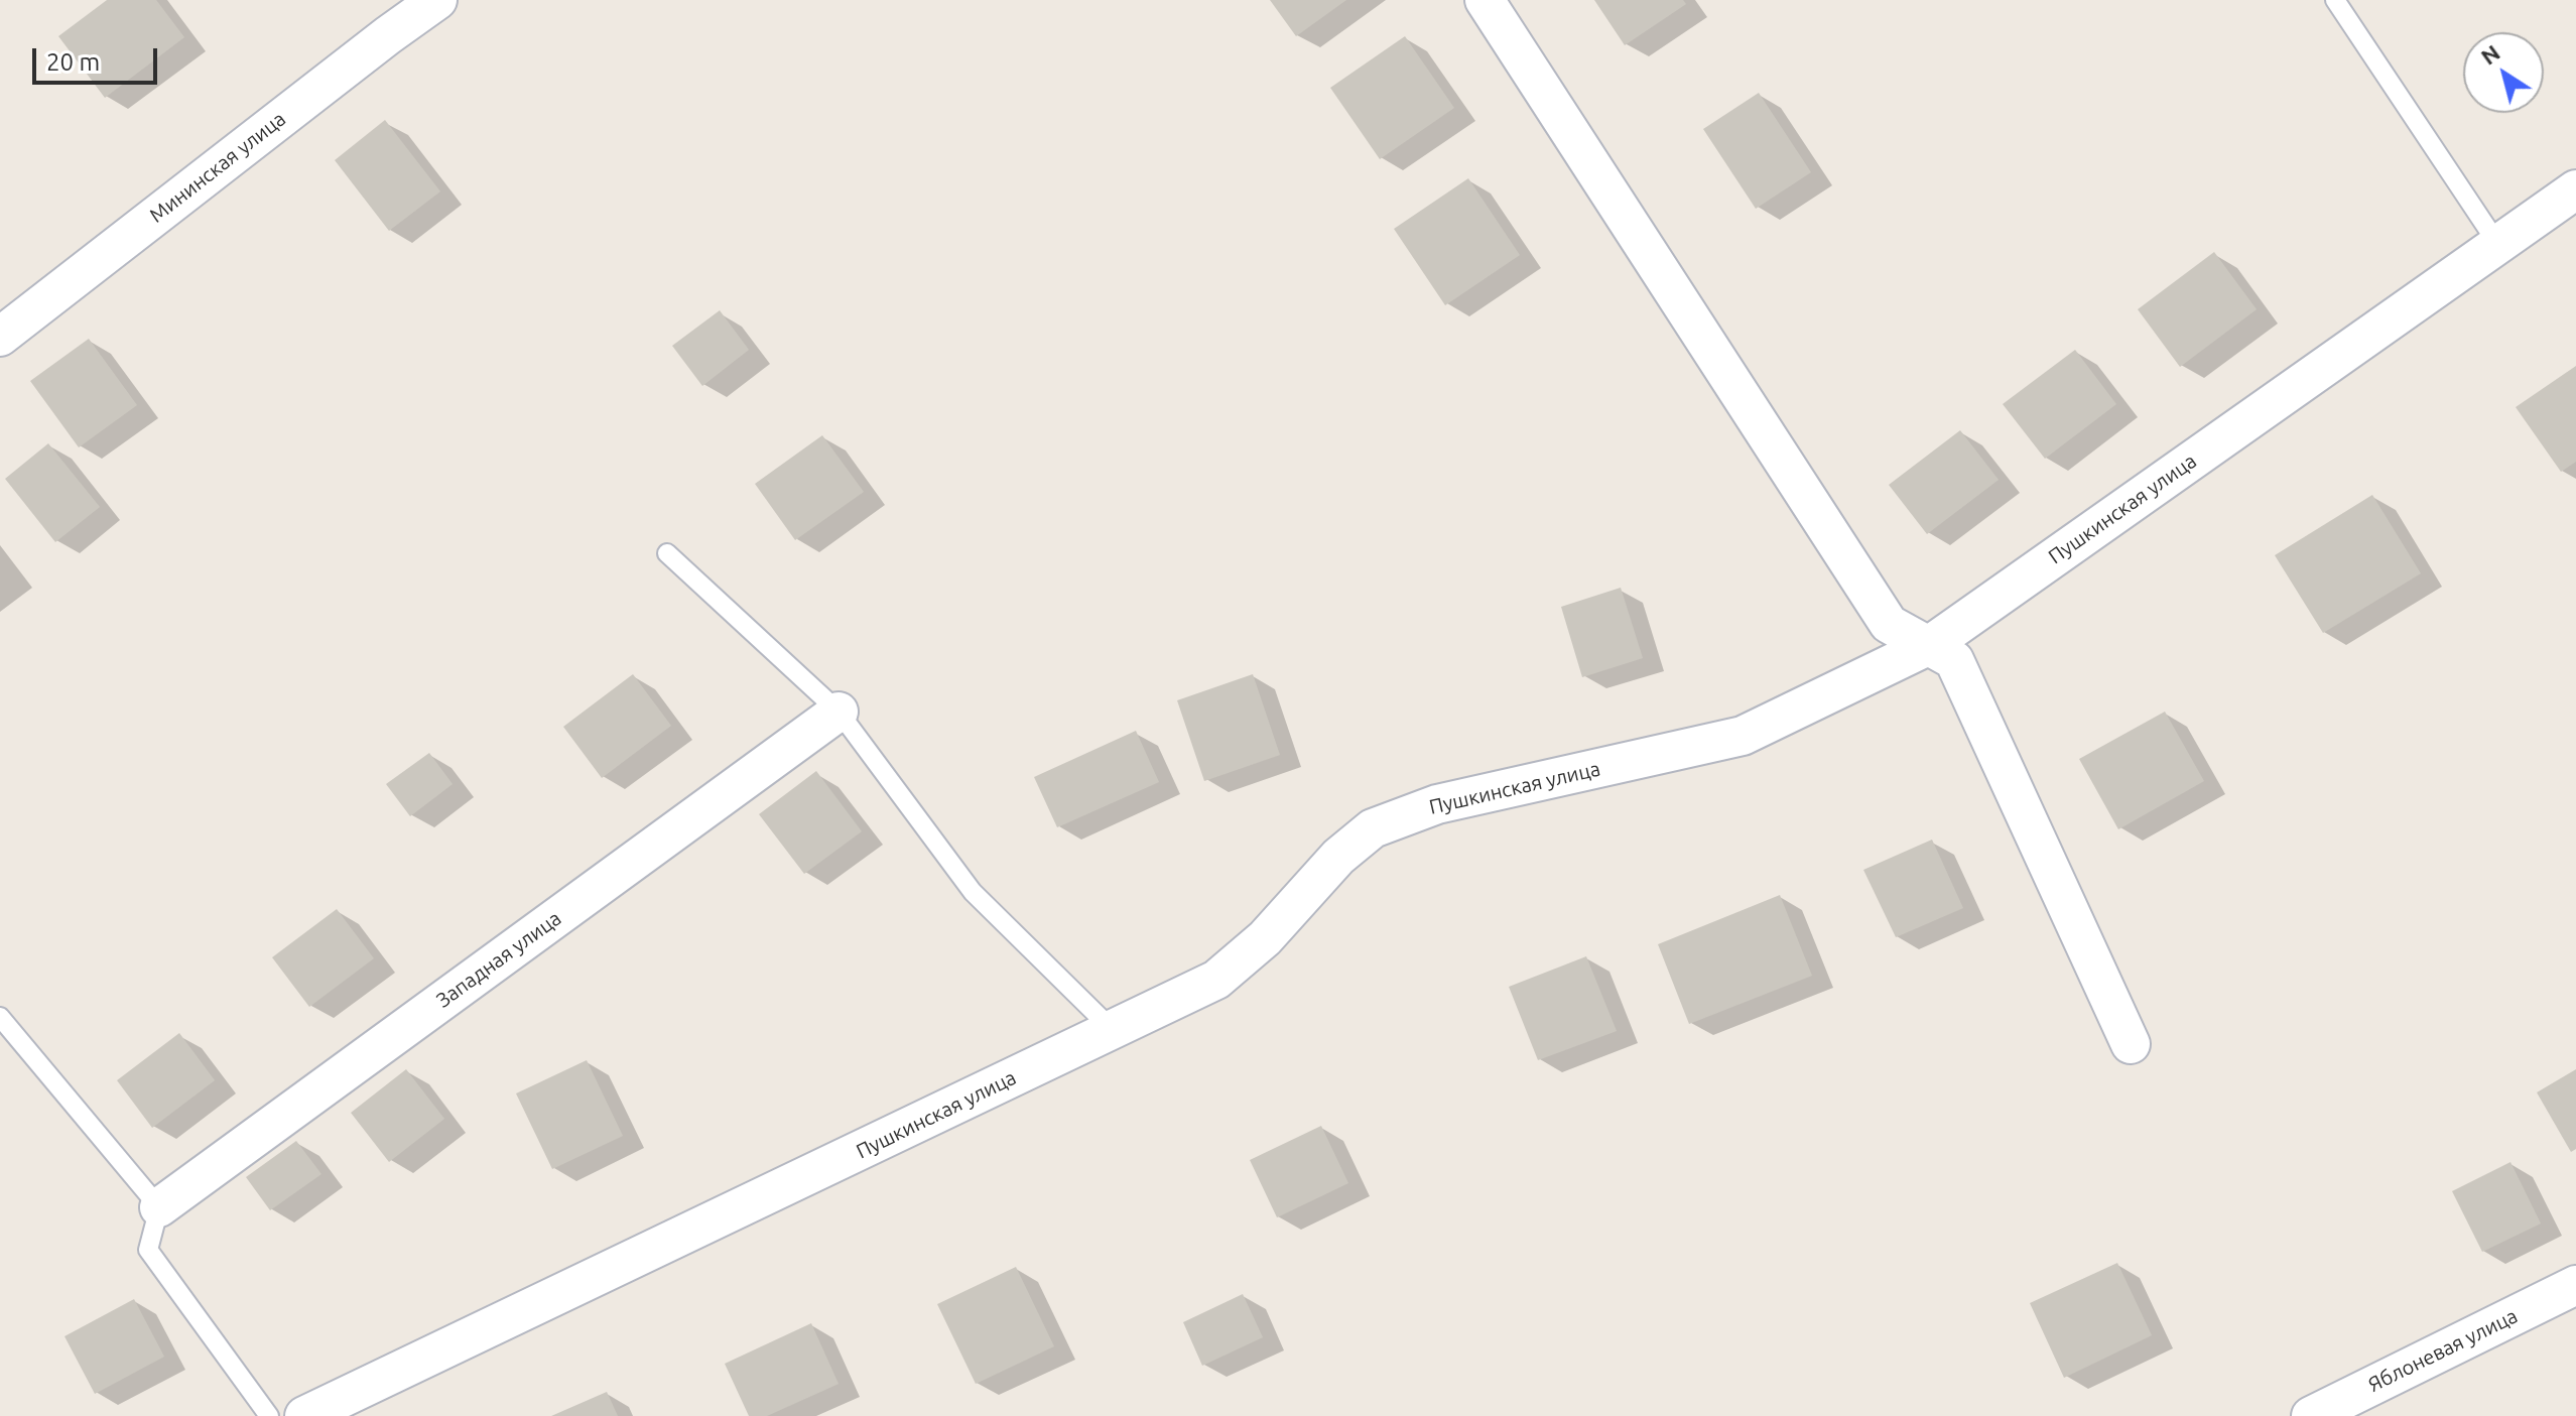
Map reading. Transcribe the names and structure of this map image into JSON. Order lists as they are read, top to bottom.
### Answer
{
  "streets": {
    "street": [
      "Мининская улица",
      "Пушкинская улица",
      "Западная улица",
      "Яблоневая улица"
    ]
  },
  "scale_bar": "20 m",
  "north": "top left"
}
